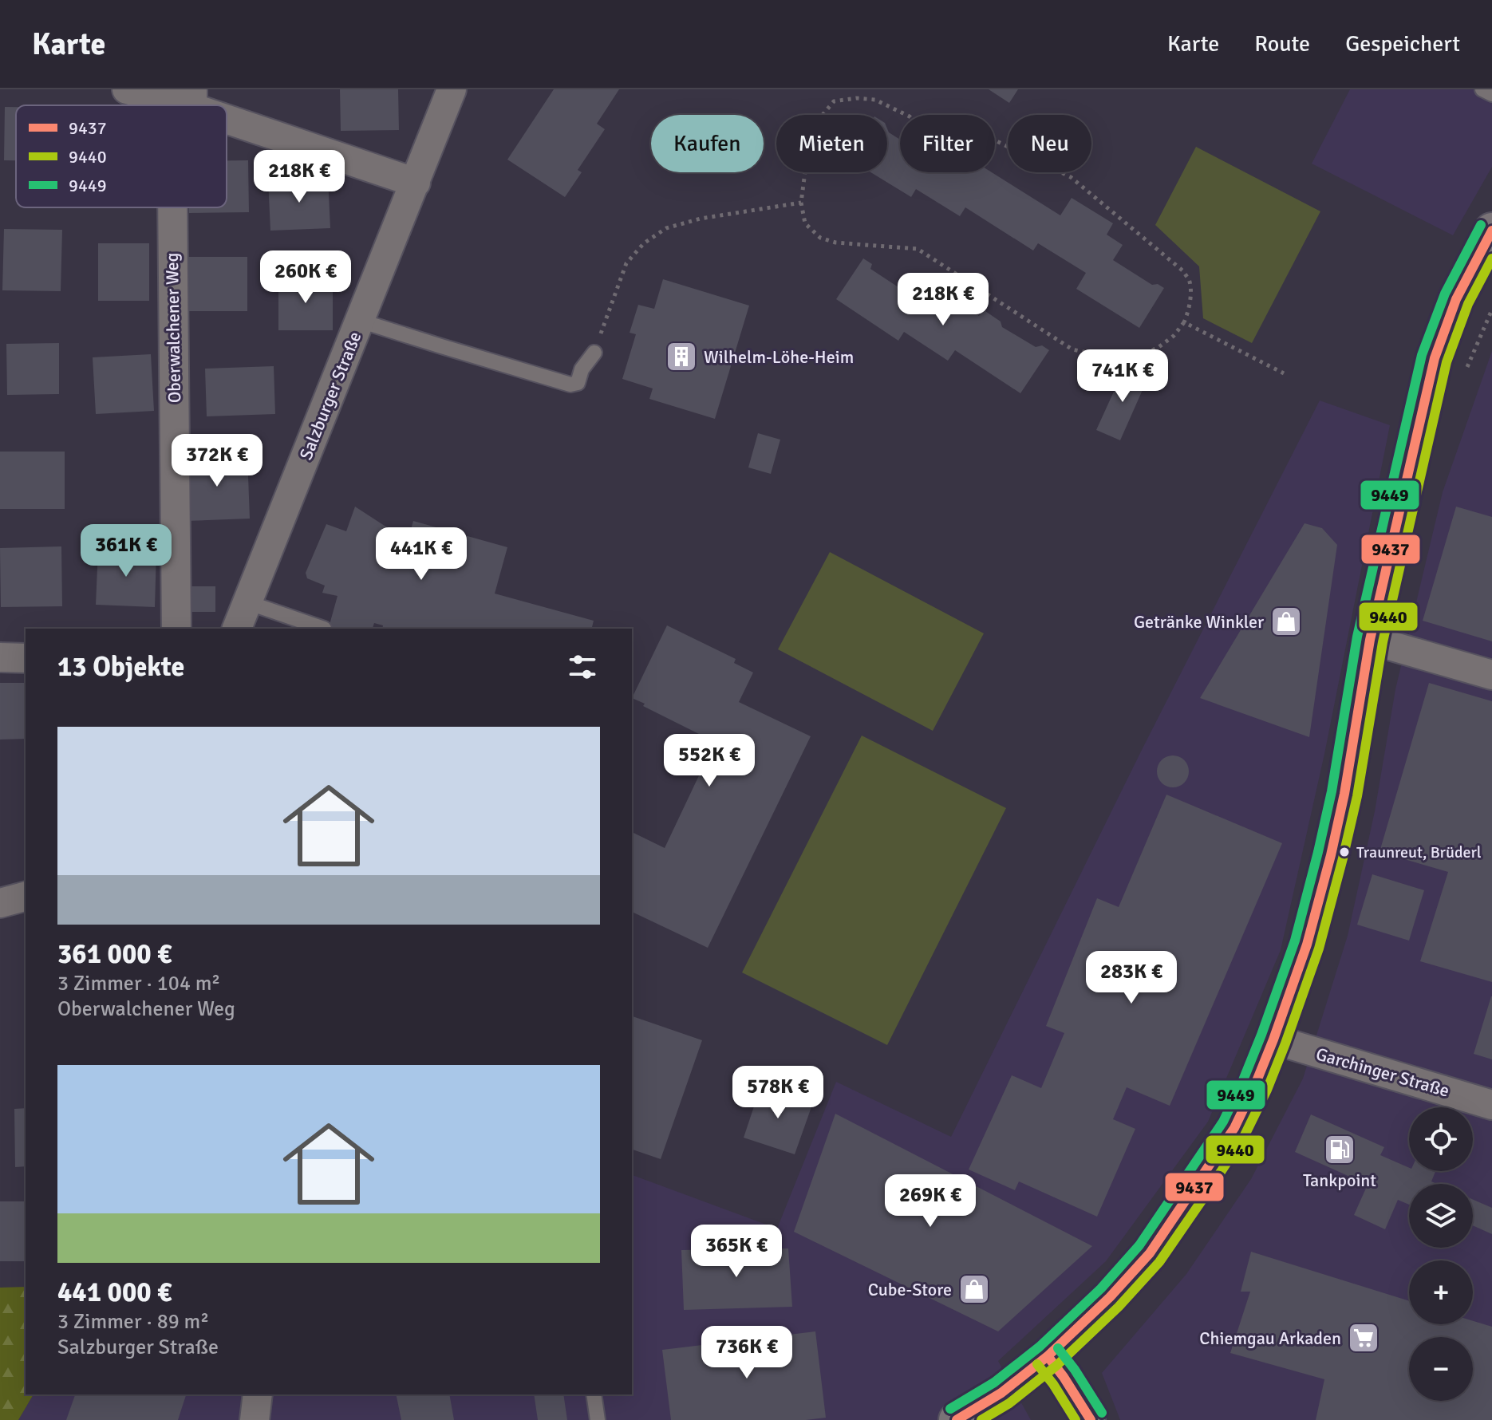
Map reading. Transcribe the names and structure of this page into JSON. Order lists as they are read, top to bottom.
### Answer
{
  "streets": {
    "street": ["Oberwalchener Weg", "Salzburger Straße", "Garchinger Straße"]
  },
  "places": {
    "building": ["Wilhelm-Löhe-Heim"],
    "shop": ["Getränke Winkler", "Cube-Store"],
    "other": ["Traunreut, Brüderl"],
    "fuel station": ["Tankpoint"],
    "supermarket": ["Chiemgau Arkaden"]
  },
  "lines": ["transit line 9449", "transit line 9437", "transit line 9440"],
  "legend": ["9437", "9440", "9449"],
  "page": {
    "header": "Karte",
    "nav": ["Karte", "Route", "Gespeichert"],
    "chip": [
      "Kaufen",
      "Mieten",
      "Filter",
      "Neu"
    ],
    "price": [
      "218K €",
      "260K €",
      "218K €",
      "741K €",
      "372K €",
      "361K €",
      "441K €",
      "552K €",
      "283K €",
      "578K €",
      "269K €",
      "365K €",
      "736K €"
    ],
    "heading": "13 Objekte",
    "list": [
      {
        "name": "361 000 €",
        "note": "3 Zimmer · 104 m² · Oberwalchener Weg"
      },
      {
        "name": "441 000 €",
        "note": "3 Zimmer · 89 m² · Salzburger Straße"
      }
    ],
    "map_buttons": ["+", "−"]
  }
}
